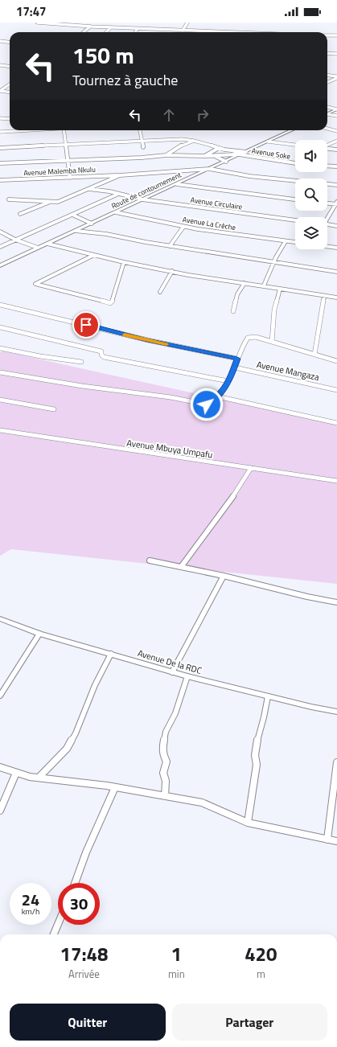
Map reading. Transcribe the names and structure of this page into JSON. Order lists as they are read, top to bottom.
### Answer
{
  "streets": {
    "street": [
      "Avenue Soke",
      "Avenue Malemba Nkulu",
      "Route de contournement",
      "Avenue Circulaire",
      "Avenue La Crèche",
      "Avenue Mangaza",
      "Avenue Mbuya Umpafu",
      "Avenue De la RDC"
    ]
  },
  "crossings": [
    ["Avenue Soke", "Route de contournement"],
    ["Avenue Malemba Nkulu", "Route de contournement"],
    ["Route de contournement", "Avenue Circulaire"],
    ["Route de contournement", "Avenue La Crèche"]
  ],
  "page": {
    "status": "17:47",
    "turn": ["150 m", "Tournez à gauche"],
    "speed": "24 km/h",
    "limit": "30",
    "eta": [
      "17:48",
      "Arrivée",
      "1",
      "min",
      "420",
      "m"
    ],
    "buttons": ["Quitter", "Partager"]
  }
}
